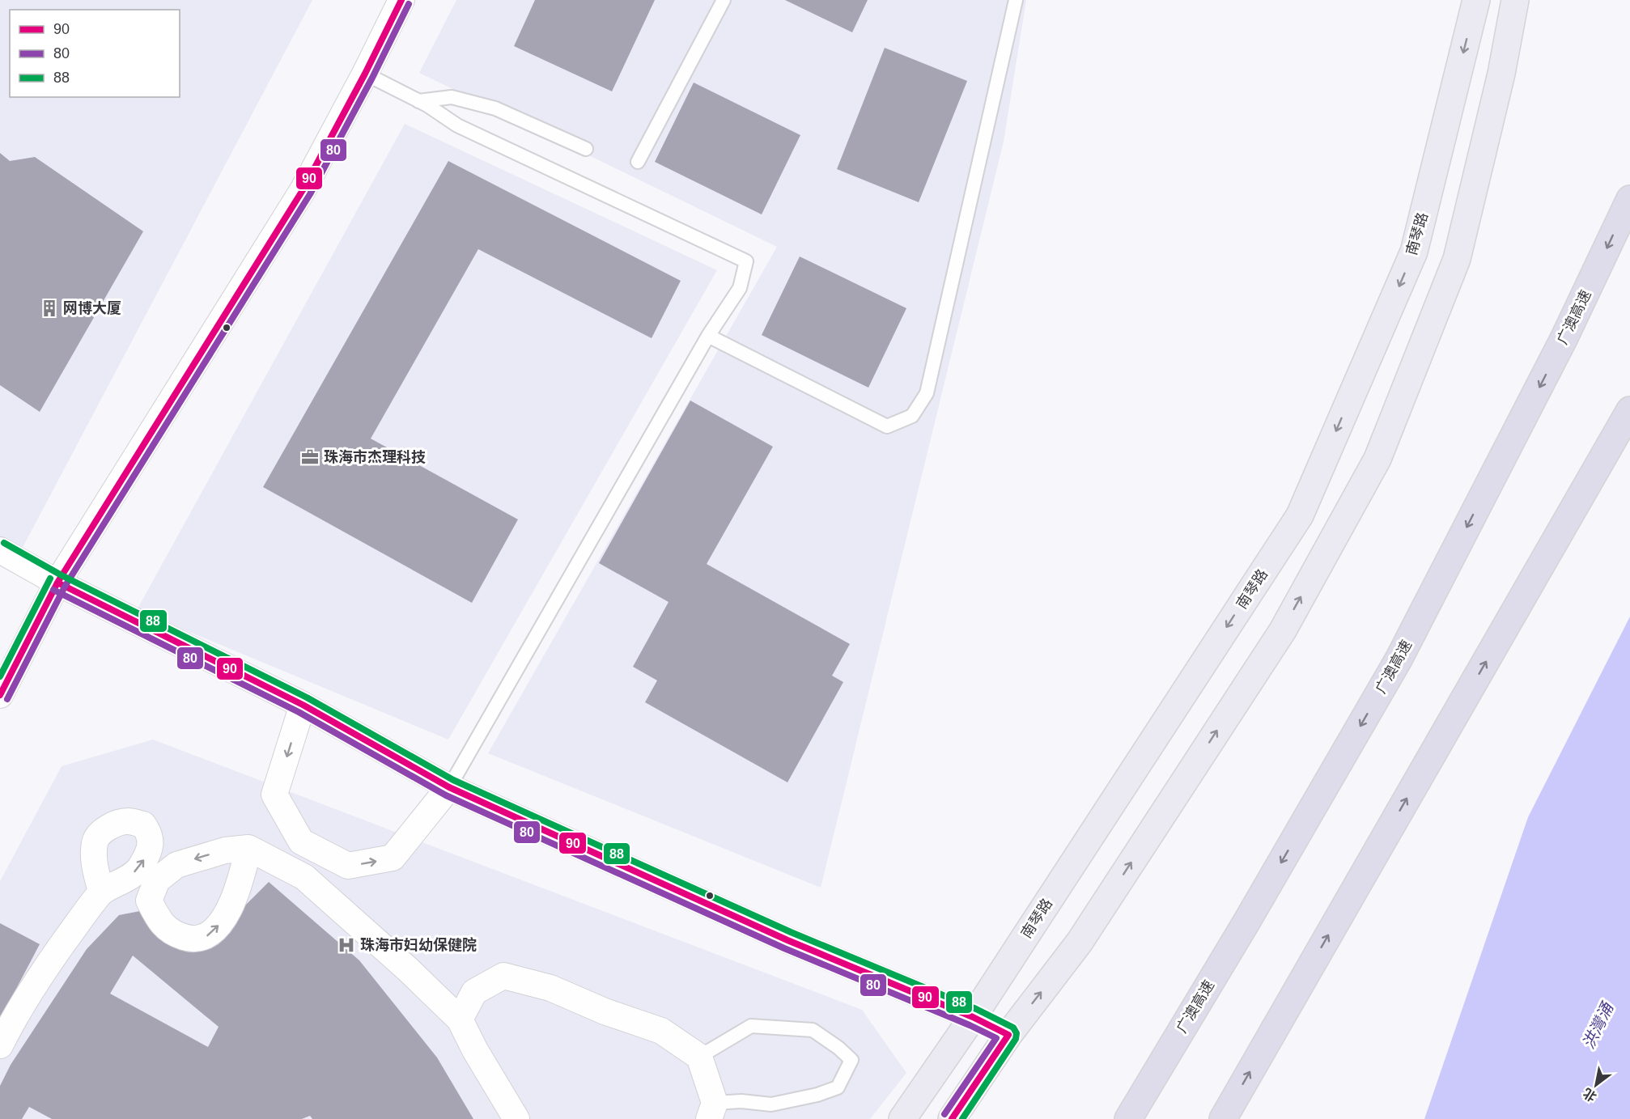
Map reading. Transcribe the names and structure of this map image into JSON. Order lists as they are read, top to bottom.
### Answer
{
  "streets": {
    "highway": ["广澳高速"],
    "main road": ["南琴路"]
  },
  "water": ["洪灣涌"],
  "places": {
    "building": ["网博大厦"],
    "office": ["珠海市杰理科技"],
    "hospital": ["珠海市妇幼保健院"]
  },
  "lines": ["transit line 90", "transit line 80", "transit line 88"],
  "legend": ["90", "80", "88"],
  "north": "bottom left"
}
